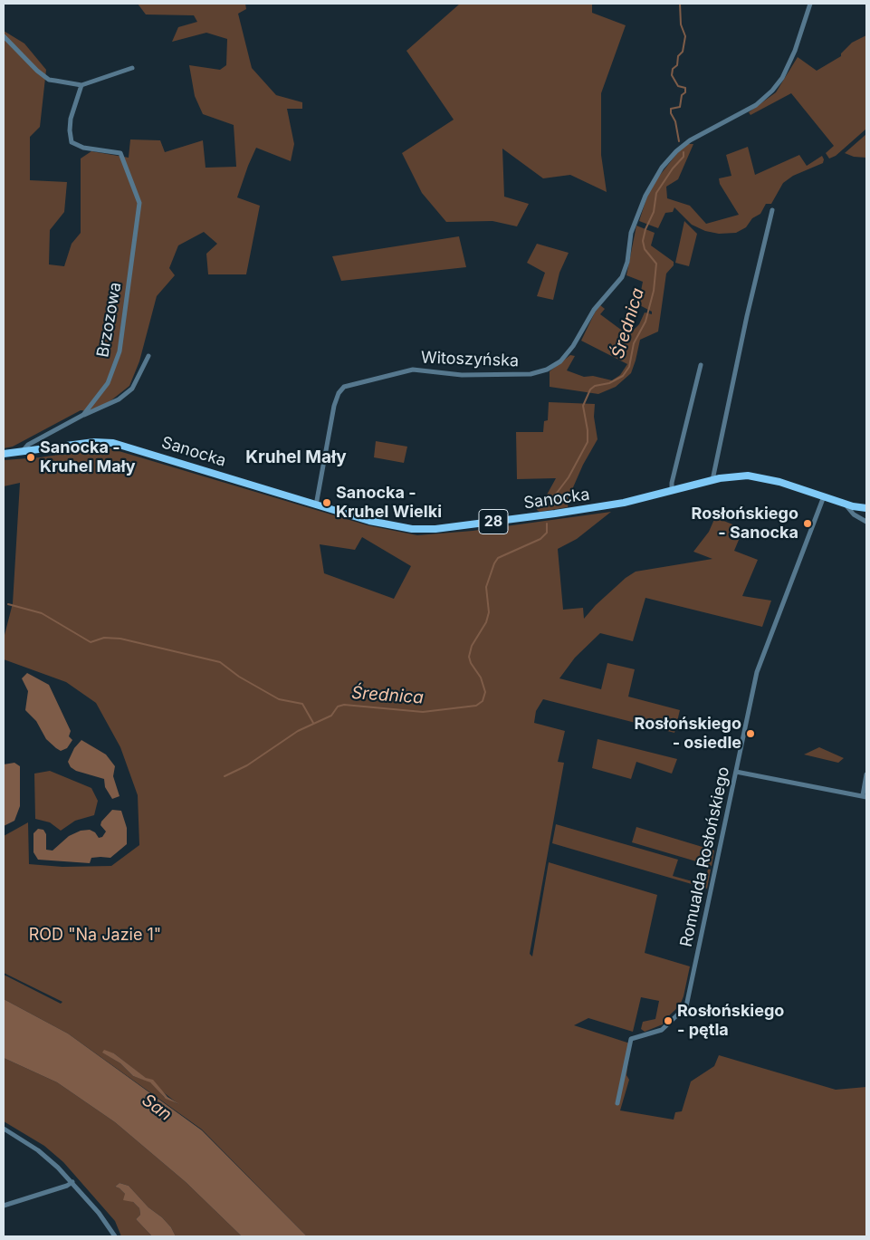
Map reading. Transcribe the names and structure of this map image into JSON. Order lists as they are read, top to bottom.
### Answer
{
  "streets": {
    "main road": ["Sanocka", "28"],
    "street": ["Brzozowa", "Witoszyńska", "Romualda Rosłońskiego"]
  },
  "crossings": [
    ["Brzozowa", "Sanocka"],
    ["Witoszyńska", "Sanocka"],
    ["Sanocka", "28"],
    ["Sanocka", "Romualda Rosłońskiego"],
    ["28", "Romualda Rosłońskiego"]
  ],
  "districts": ["Kruhel Mały"],
  "water": ["Średnica", "San"],
  "parks": ["ROD \"Na Jazie 1\""],
  "places": [
    "Sanocka - Kruhel Mały",
    "Sanocka - Kruhel Wielki",
    "Rosłońskiego - Sanocka",
    "Rosłońskiego - osiedle",
    "Rosłońskiego - pętla"
  ]
}
